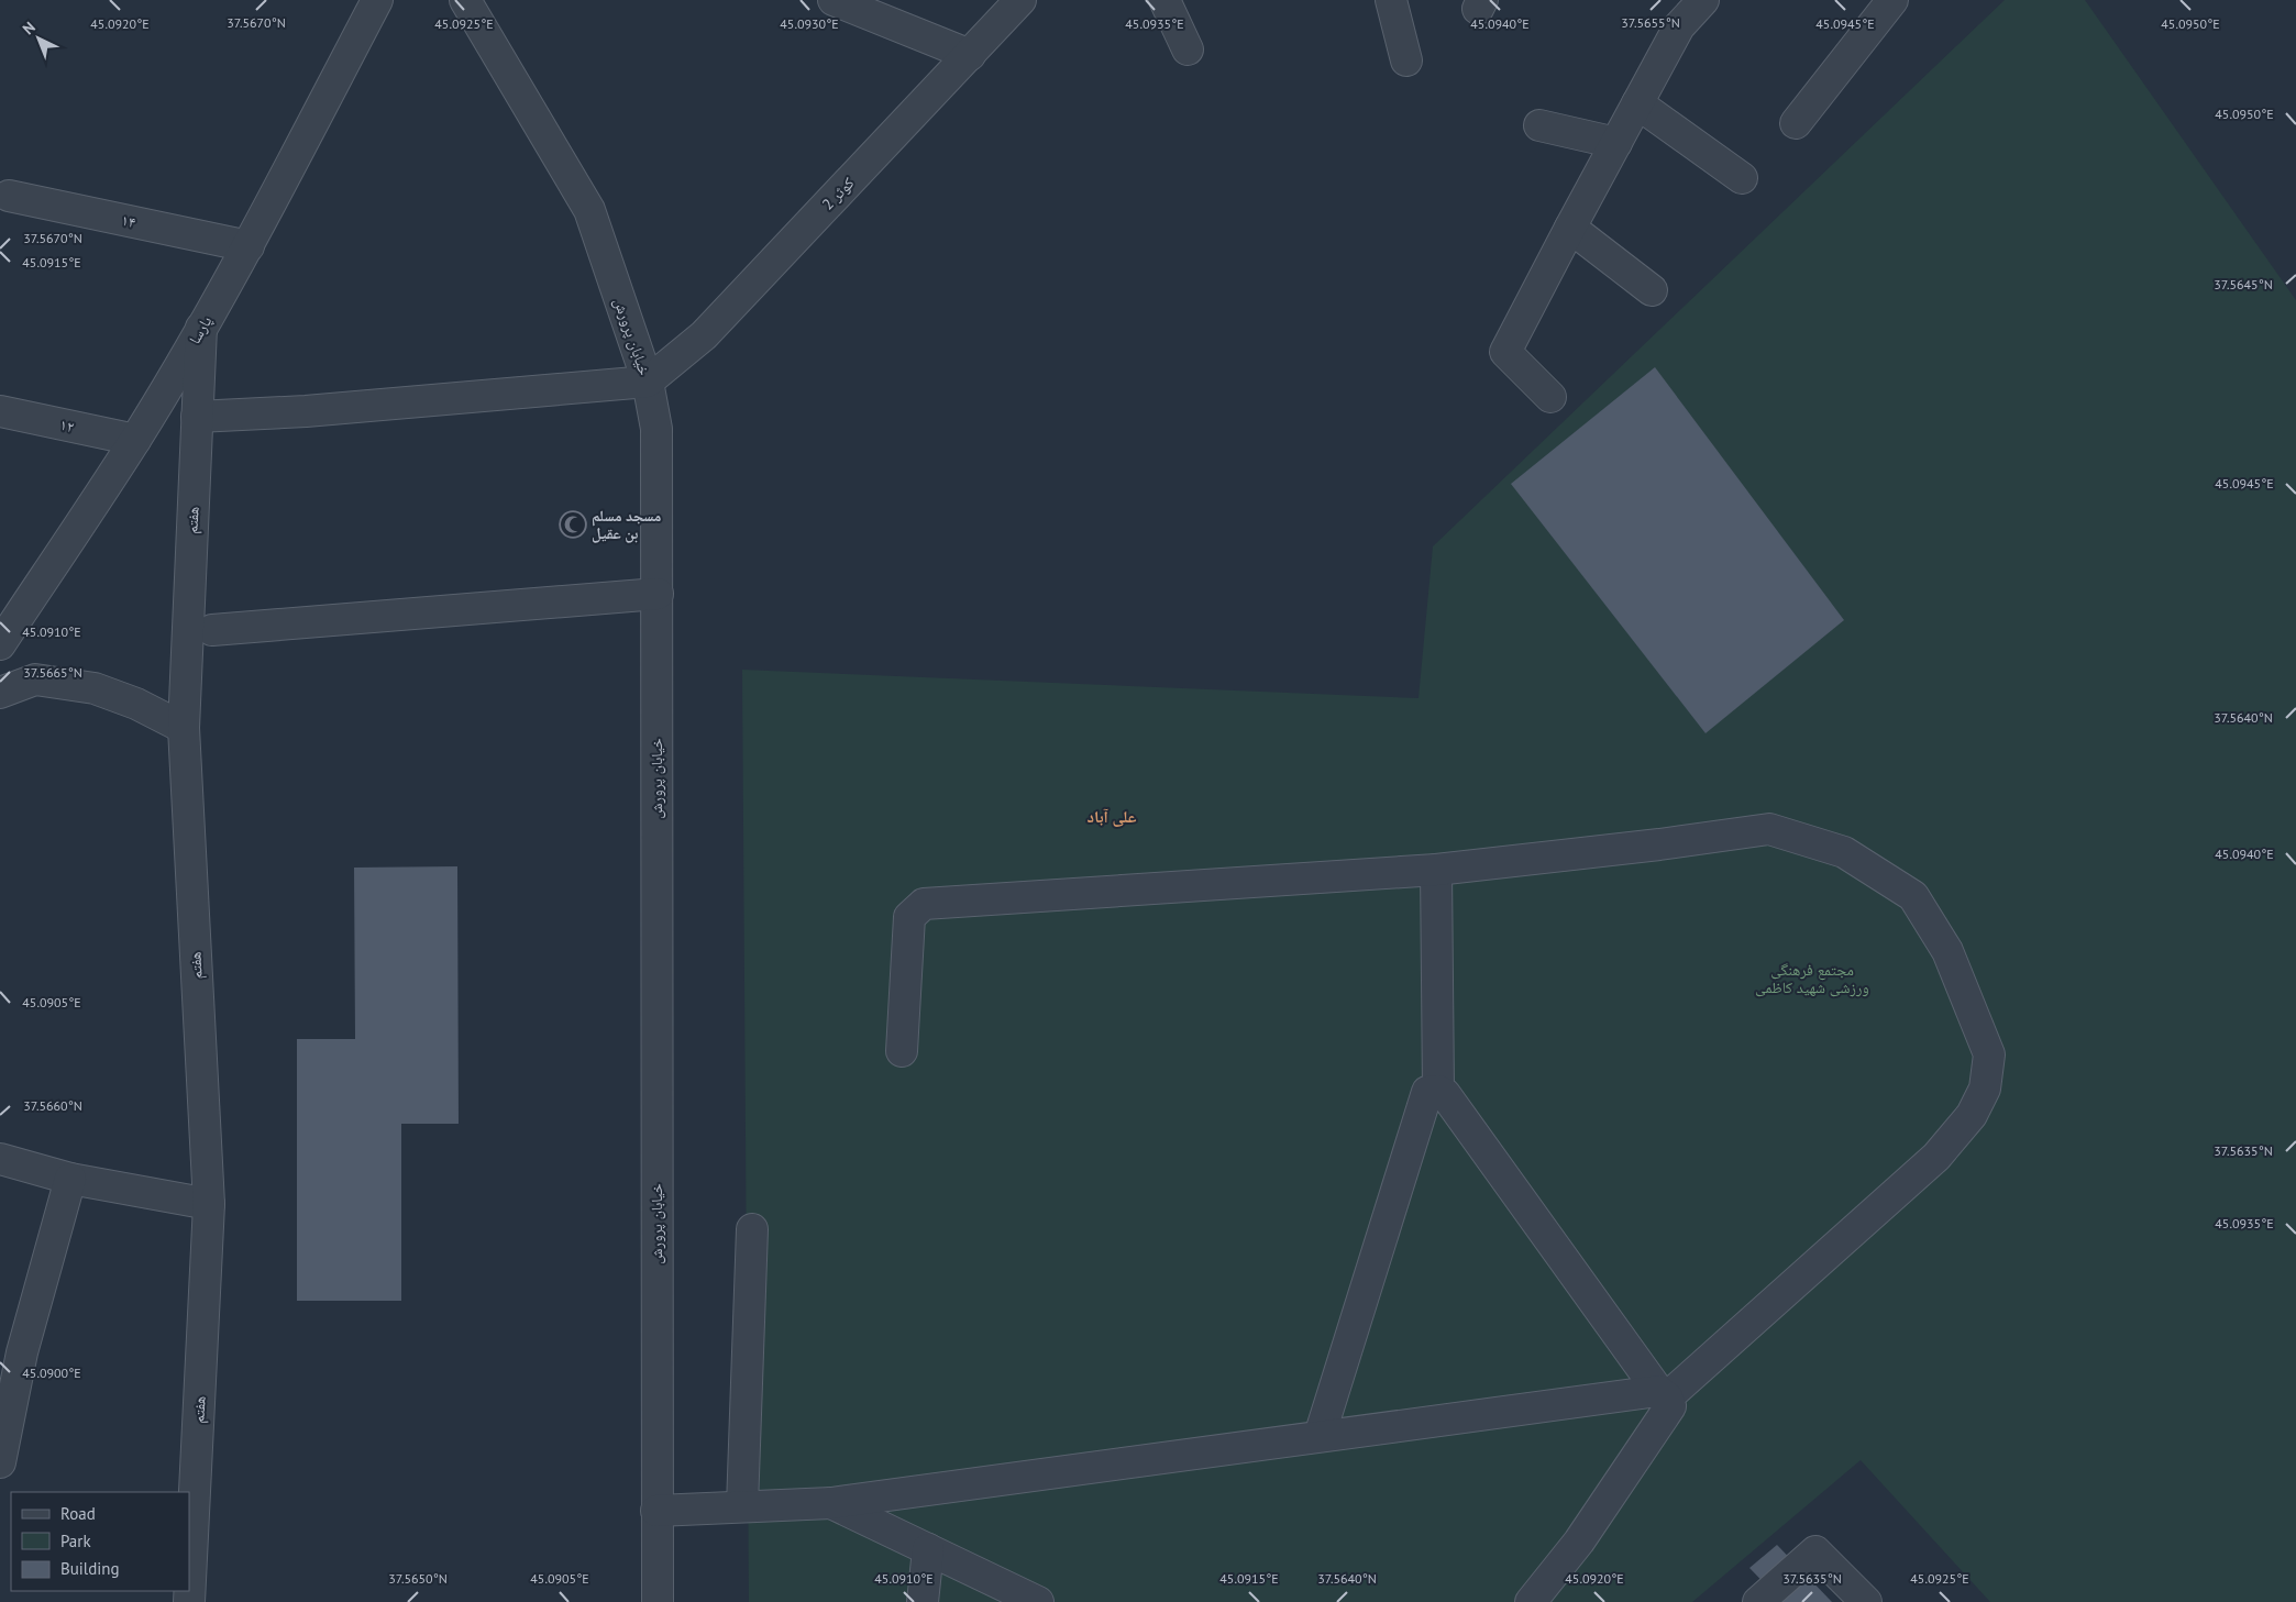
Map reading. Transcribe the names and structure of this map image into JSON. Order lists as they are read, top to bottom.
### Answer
{
  "streets": {
    "street": [
      "کوثر 2",
      "۱۴",
      "پارسا",
      "خیابان پرورش",
      "۱۲",
      "هفتم"
    ]
  },
  "crossings": [
    ["کوثر 2", "خیابان پرورش"],
    ["۱۴", "پارسا"],
    ["پارسا", "۱۲"],
    ["پارسا", "هفتم"]
  ],
  "districts": ["علی آباد"],
  "parks": ["مجتمع فرهنگی ورزشی شهید کاظمی"],
  "places": {
    "mosque": ["مسجد مسلم بن عقیل"]
  },
  "legend": ["Road", "Park", "Building"],
  "north": "top left",
  "coordinates": [
    "37.5670°N",
    "37.5655°N",
    "45.0920°E",
    "45.0925°E",
    "45.0930°E",
    "45.0945°E",
    "45.0935°E",
    "45.0940°E",
    "45.0950°E",
    "45.0915°E",
    "37.5645°N",
    "45.0910°E",
    "37.5665°N",
    "37.5640°N",
    "45.0905°E",
    "37.5660°N",
    "37.5635°N",
    "45.0900°E",
    "37.5650°N"
  ]
}
